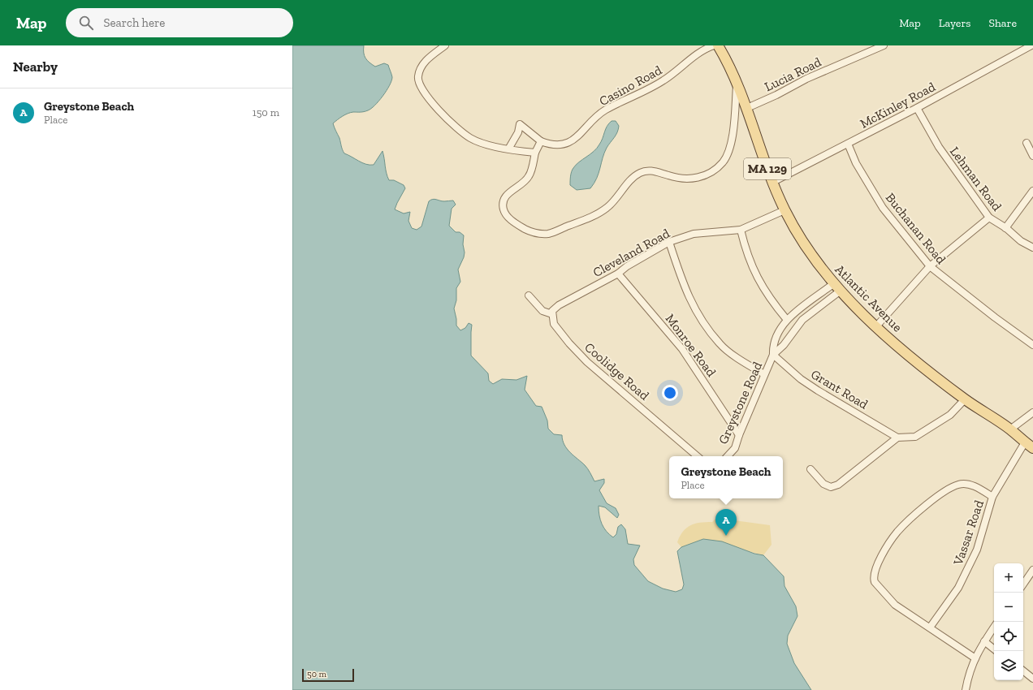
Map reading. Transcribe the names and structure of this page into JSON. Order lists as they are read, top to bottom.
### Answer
{
  "streets": {
    "main road": ["MA 129", "Atlantic Avenue"],
    "street": [
      "Lucia Road",
      "Casino Road",
      "McKinley Road",
      "Lehman Road",
      "Buchanan Road",
      "Cleveland Road",
      "Monroe Road",
      "Coolidge Road",
      "Grant Road",
      "Greystone Road",
      "Vassar Road"
    ]
  },
  "crossings": [
    ["Lucia Road", "Atlantic Avenue"],
    ["McKinley Road", "Lehman Road"],
    ["McKinley Road", "Buchanan Road"],
    ["McKinley Road", "Atlantic Avenue"],
    ["Cleveland Road", "Atlantic Avenue"],
    ["Cleveland Road", "Monroe Road"],
    ["Cleveland Road", "Coolidge Road"],
    ["Atlantic Avenue", "Greystone Road"],
    ["Atlantic Avenue", "Vassar Road"],
    ["Monroe Road", "Greystone Road"],
    ["Grant Road", "Greystone Road"]
  ],
  "scale_bar": "50 m",
  "page": {
    "header": "Map",
    "search": "Search here",
    "nav": ["Map", "Layers", "Share"],
    "heading": "Nearby",
    "list": [
      {
        "mark": "A",
        "name": "Greystone Beach",
        "note": "Place",
        "value": "150 m"
      }
    ],
    "popup": ["Greystone Beach", "Place"],
    "pins": "A",
    "map_buttons": ["+", "−"],
    "scale": "50 m"
  }
}
